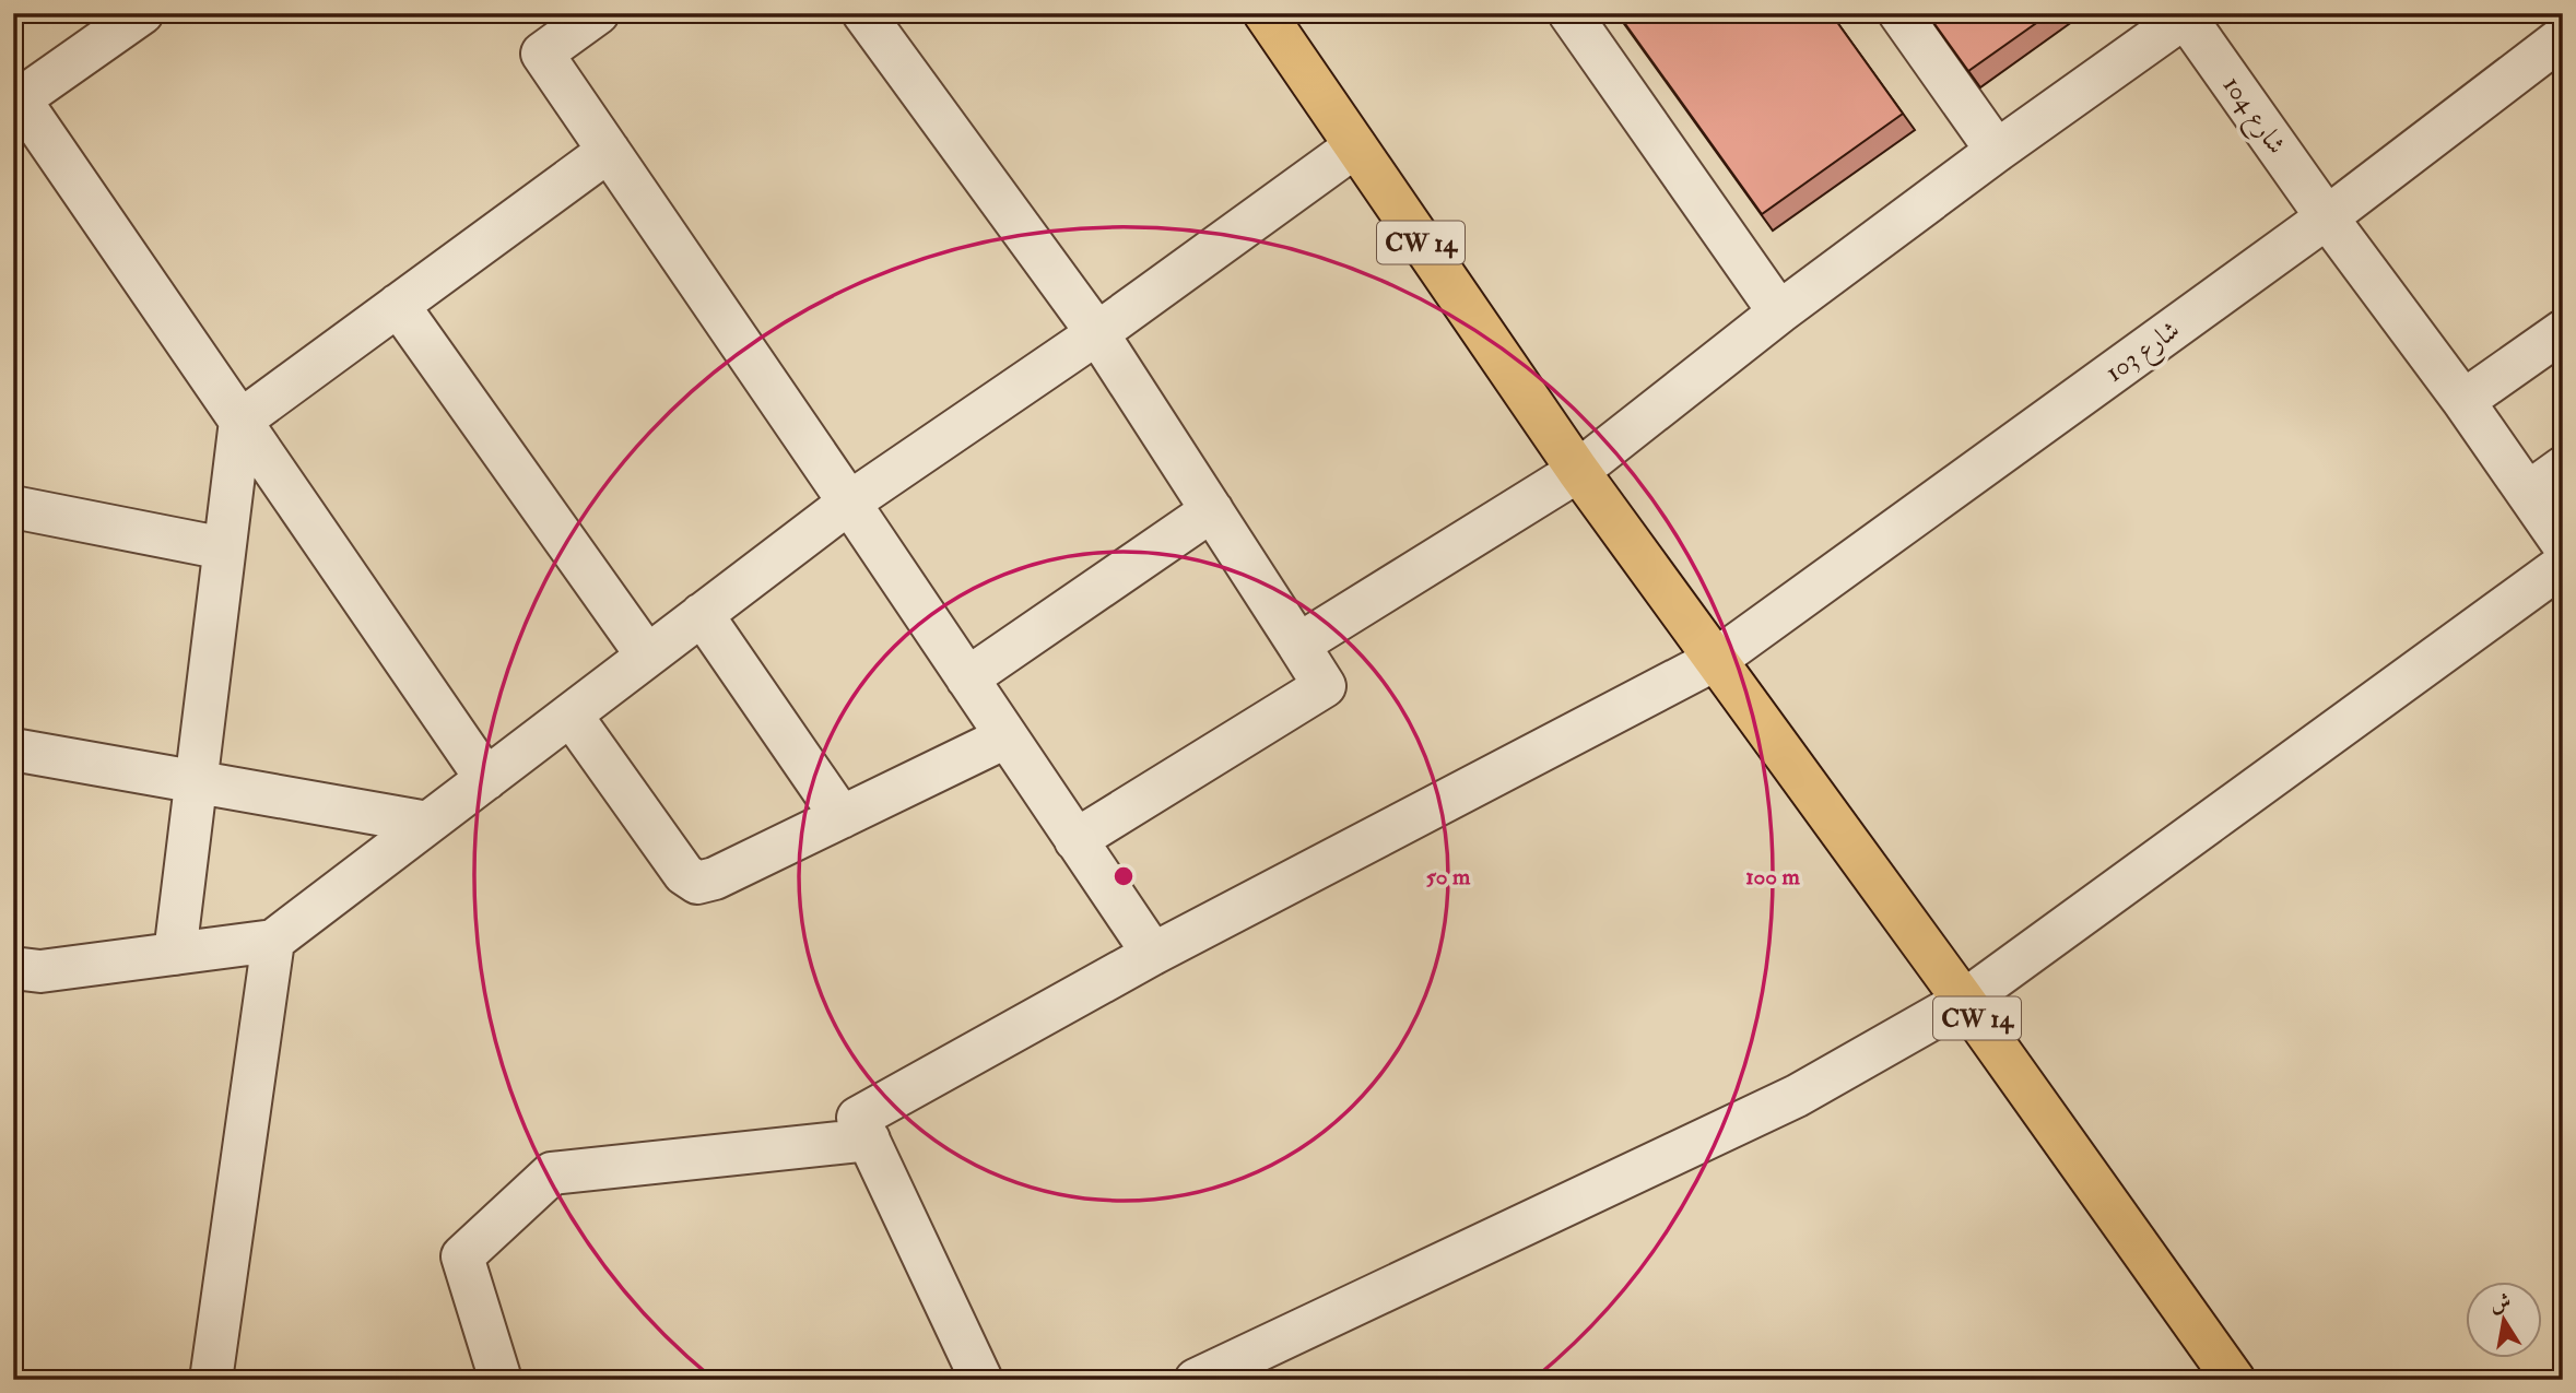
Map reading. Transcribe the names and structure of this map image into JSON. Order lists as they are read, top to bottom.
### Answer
{
  "streets": {
    "main road": ["CW 14"],
    "street": ["شارع 104", "شارع 103"]
  },
  "crossings": [
    ["شارع 104", "شارع 103"],
    ["CW 14", "شارع 103"]
  ],
  "north": "top",
  "rings": ["50 m", "100 m"]
}
